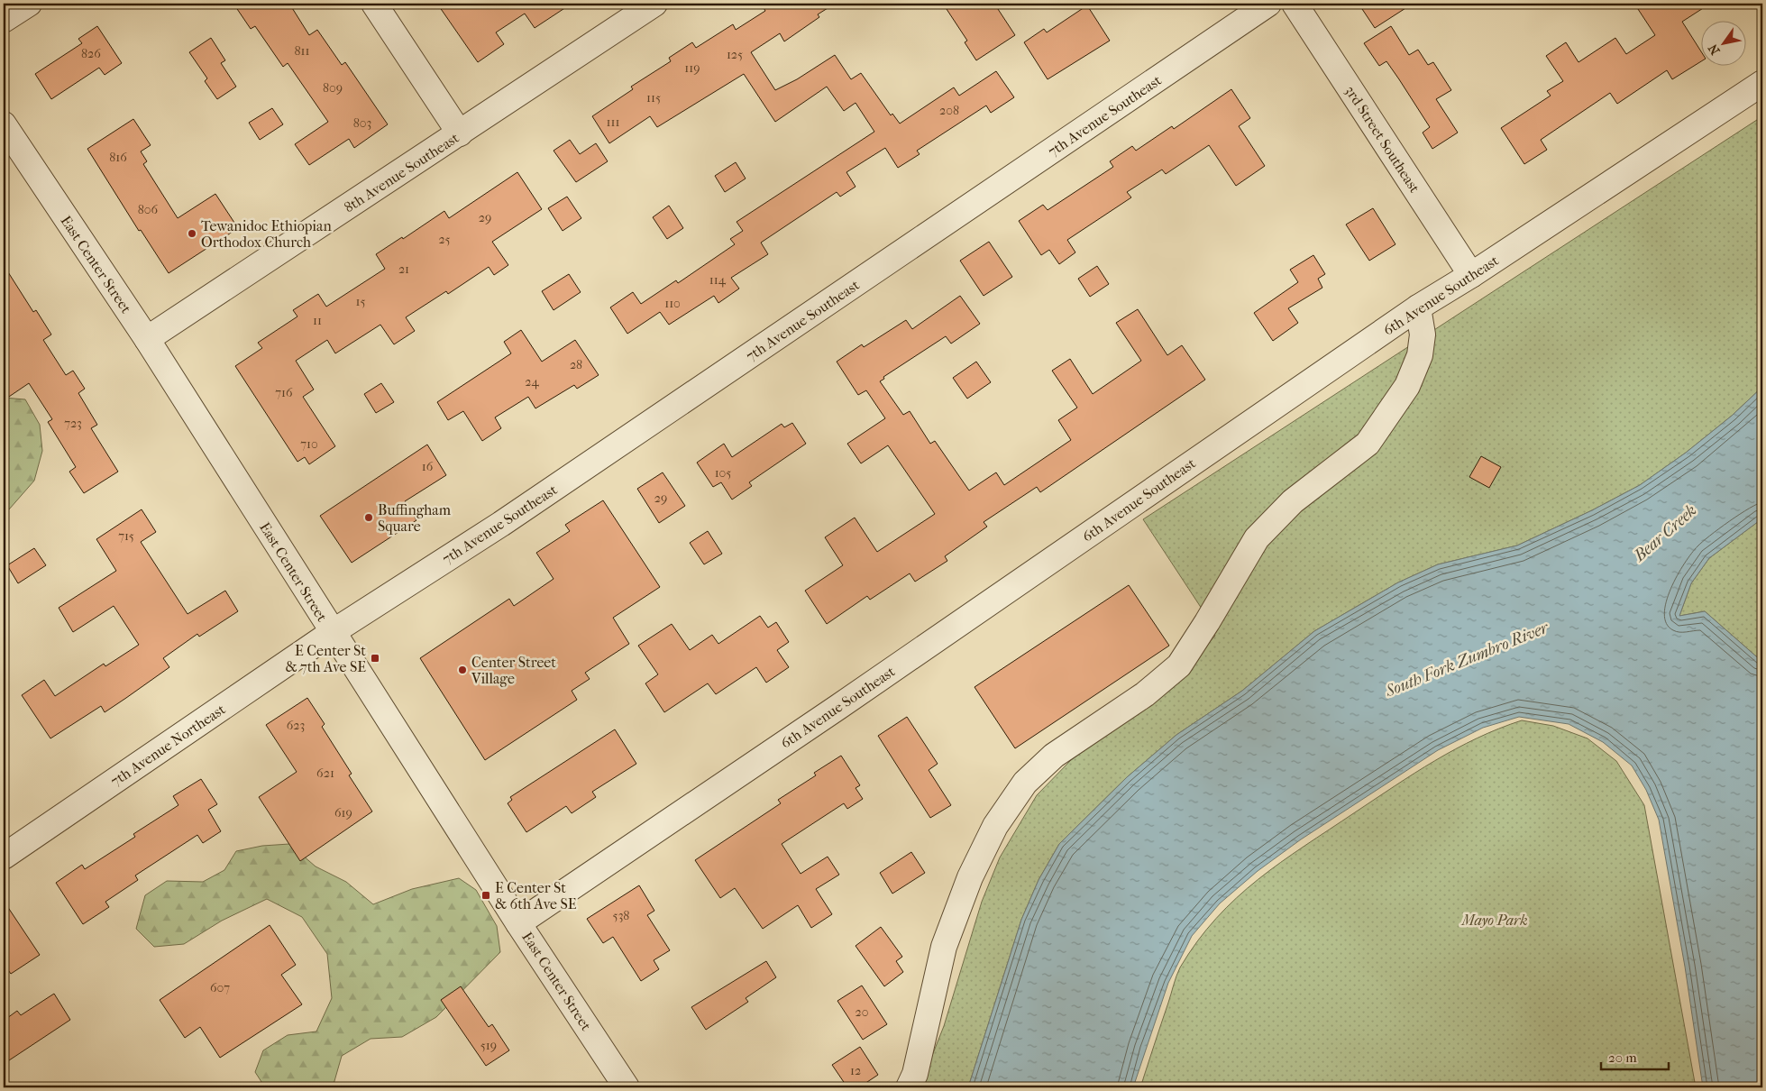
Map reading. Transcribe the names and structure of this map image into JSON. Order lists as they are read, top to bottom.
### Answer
{
  "streets": {
    "street": [
      "7th Avenue Southeast",
      "3rd Street Southeast",
      "8th Avenue Southeast",
      "East Center Street",
      "6th Avenue Southeast",
      "7th Avenue Northeast"
    ]
  },
  "crossings": [
    ["7th Avenue Southeast", "East Center Street"],
    ["7th Avenue Southeast", "7th Avenue Northeast"],
    ["3rd Street Southeast", "6th Avenue Southeast"],
    ["8th Avenue Southeast", "East Center Street"],
    ["East Center Street", "6th Avenue Southeast"],
    ["East Center Street", "7th Avenue Northeast"]
  ],
  "water": ["Bear Creek", "South Fork Zumbro River"],
  "parks": ["Mayo Park"],
  "places": {
    "other": ["Tewanidoc Ethiopian Orthodox Church", "Buffingham Square", "Center Street Village"],
    "transit": ["E Center St & 7th Ave SE", "E Center St & 6th Ave SE"]
  },
  "house_numbers": [
    "811",
    "826",
    "125",
    "119",
    "809",
    "115",
    "208",
    "111",
    "803",
    "816",
    "806",
    "29",
    "25",
    "21",
    "114",
    "15",
    "110",
    "11",
    "28",
    "24",
    "716",
    "723",
    "710",
    "16",
    "105",
    "29",
    "715",
    "623",
    "621",
    "619",
    "538",
    "607",
    "20",
    "519",
    "12"
  ],
  "scale_bar": "20 m",
  "north": "bottom left"
}
